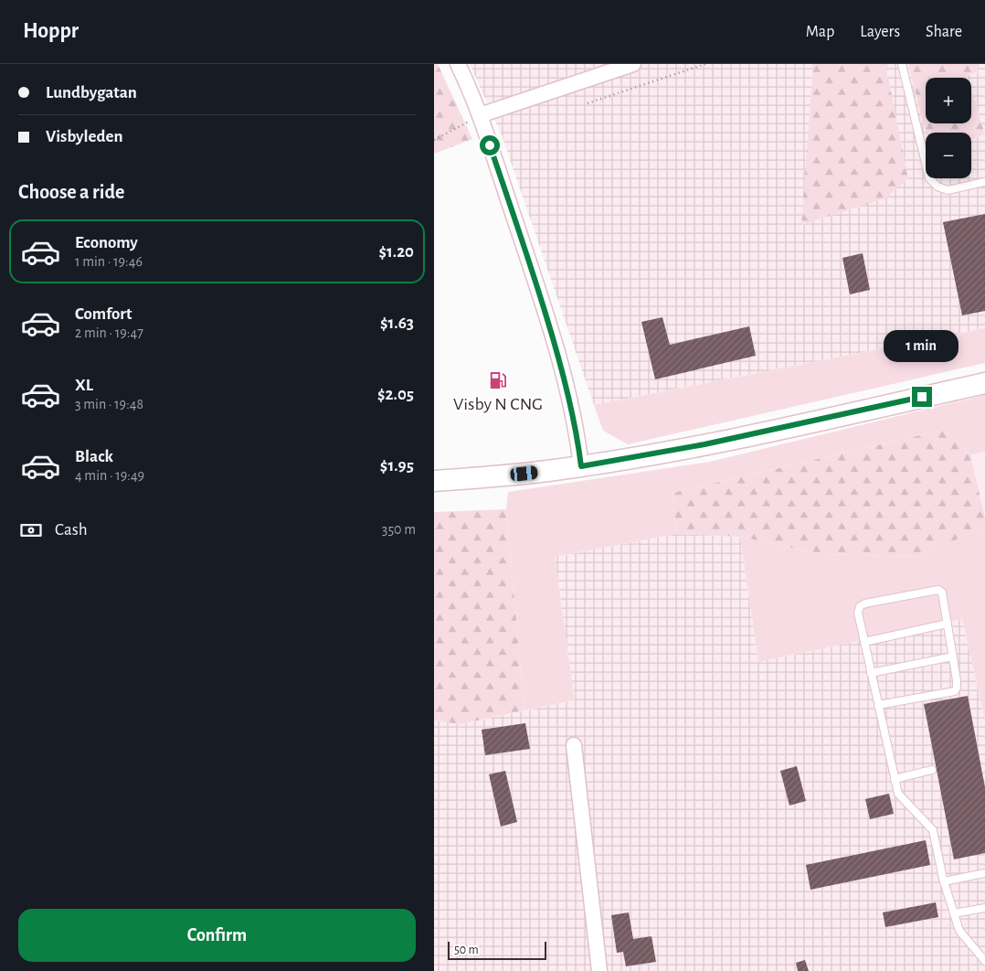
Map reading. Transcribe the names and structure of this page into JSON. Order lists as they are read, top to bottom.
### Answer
{
  "places": {
    "fuel station": ["Visby N CNG"]
  },
  "scale_bar": "50 m",
  "page": {
    "header": "Hoppr",
    "nav": ["Map", "Layers", "Share"],
    "banner": ["Lundbygatan", "Visbyleden"],
    "map_buttons": ["+", "−"],
    "heading": "Choose a ride",
    "list": [
      {
        "name": "Economy",
        "note": "1 min · 19:46",
        "value": "$1.20"
      },
      {
        "name": "Comfort",
        "note": "2 min · 19:47",
        "value": "$1.63"
      },
      {
        "name": "XL",
        "note": "3 min · 19:48",
        "value": "$2.05"
      },
      {
        "name": "Black",
        "note": "4 min · 19:49",
        "value": "$1.95"
      }
    ],
    "bubble": "1 min",
    "pay": ["Cash", "350 m"],
    "buttons": "Confirm",
    "scale": "50 m"
  }
}
